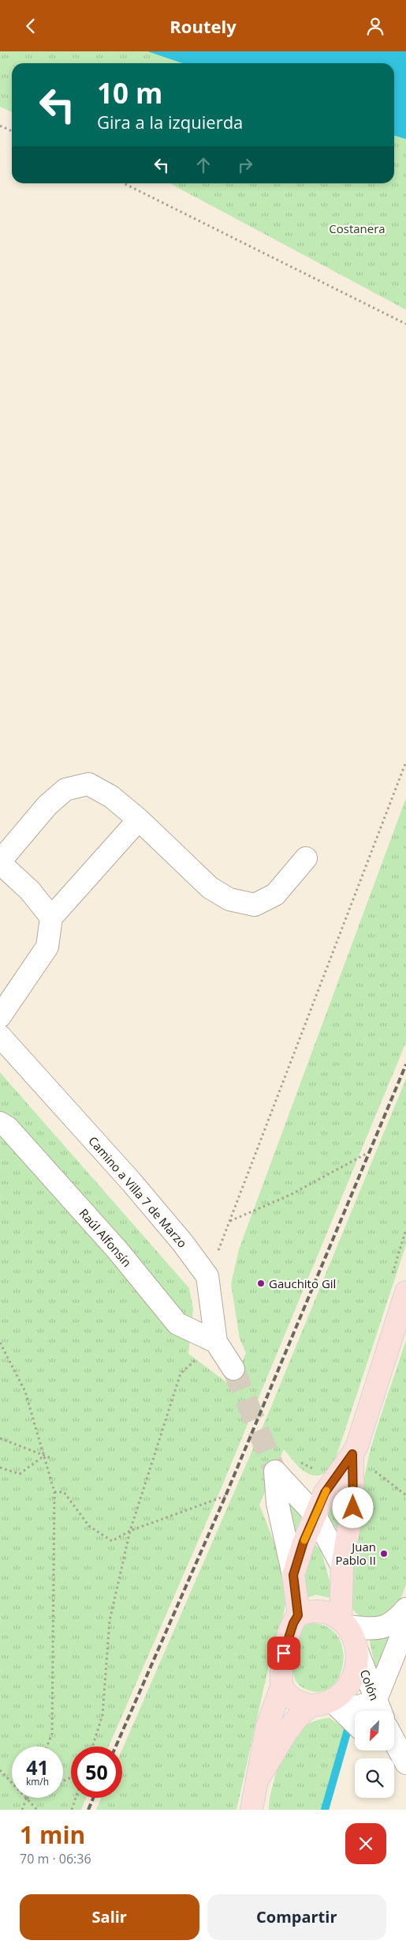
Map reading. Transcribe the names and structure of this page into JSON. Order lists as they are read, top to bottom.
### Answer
{
  "streets": {
    "street": ["Camino a Villa 7 de Marzo", "Raúl Alfonsín", "Colón"]
  },
  "crossings": [
    ["Camino a Villa 7 de Marzo", "Raúl Alfonsín"]
  ],
  "parks": ["Costanera"],
  "places": ["Gauchito Gil", "Juan Pablo II"],
  "north": "bottom left",
  "page": {
    "header": "Routely",
    "turn": ["10 m", "Gira a la izquierda"],
    "speed": "41 km/h",
    "limit": "50",
    "heading": ["1 min", "70 m · 06:36"],
    "buttons": ["Salir", "Compartir"]
  }
}
